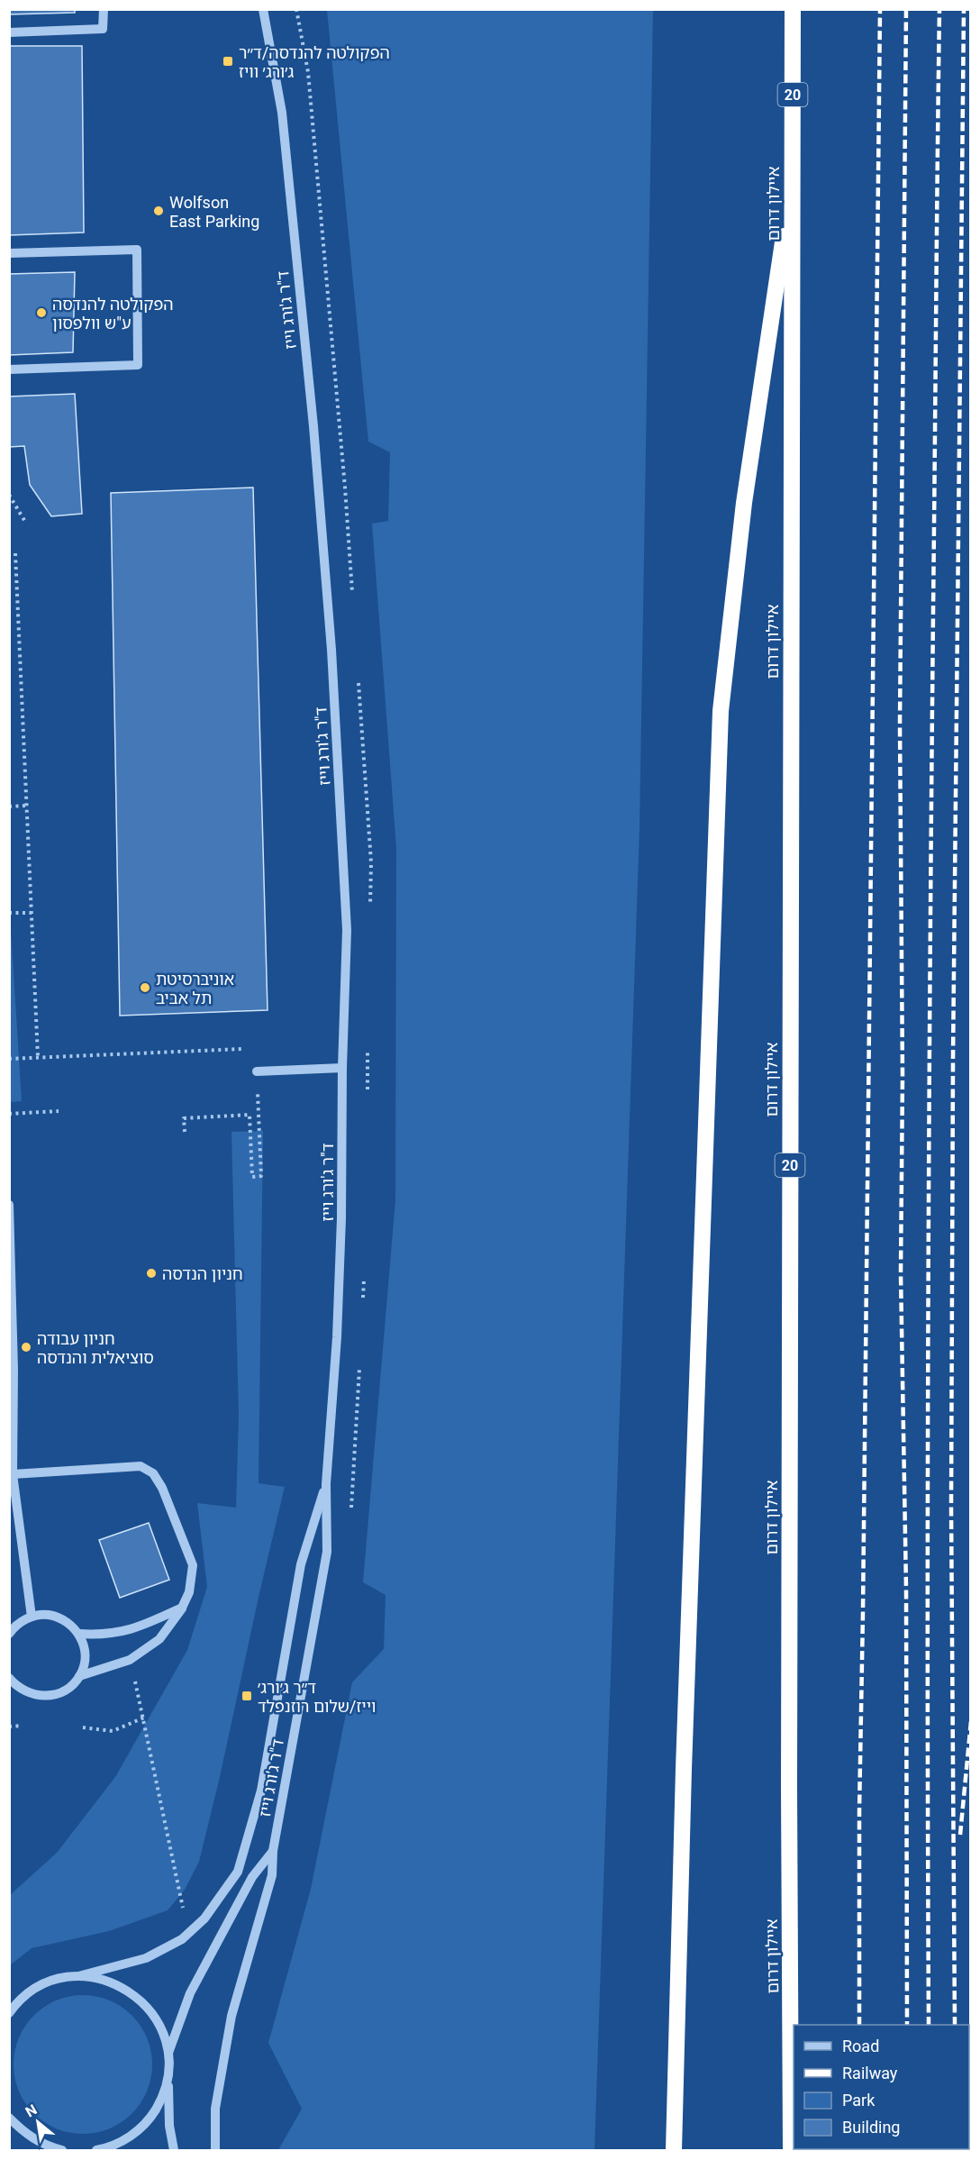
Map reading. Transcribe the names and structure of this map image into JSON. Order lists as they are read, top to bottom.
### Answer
{
  "streets": {
    "highway": ["20", "איילון דרום"],
    "street": ["ד\"ר ג'ורג וייז"]
  },
  "places": {
    "transit": ["הפקולטה להנדסה/ד״ר ג׳ורג׳ וויז", "ד״ר ג׳ורג׳ וייז/שלום רוזנפלד"],
    "other": [
      "Wolfson East Parking",
      "הפקולטה להנדסה ע\"ש וולפסון",
      "אוניברסיטת תל אביב",
      "חניון הנדסה",
      "חניון עבודה סוציאלית והנדסה"
    ]
  },
  "legend": [
    "Road",
    "Railway",
    "Park",
    "Building"
  ],
  "north": "top left"
}
